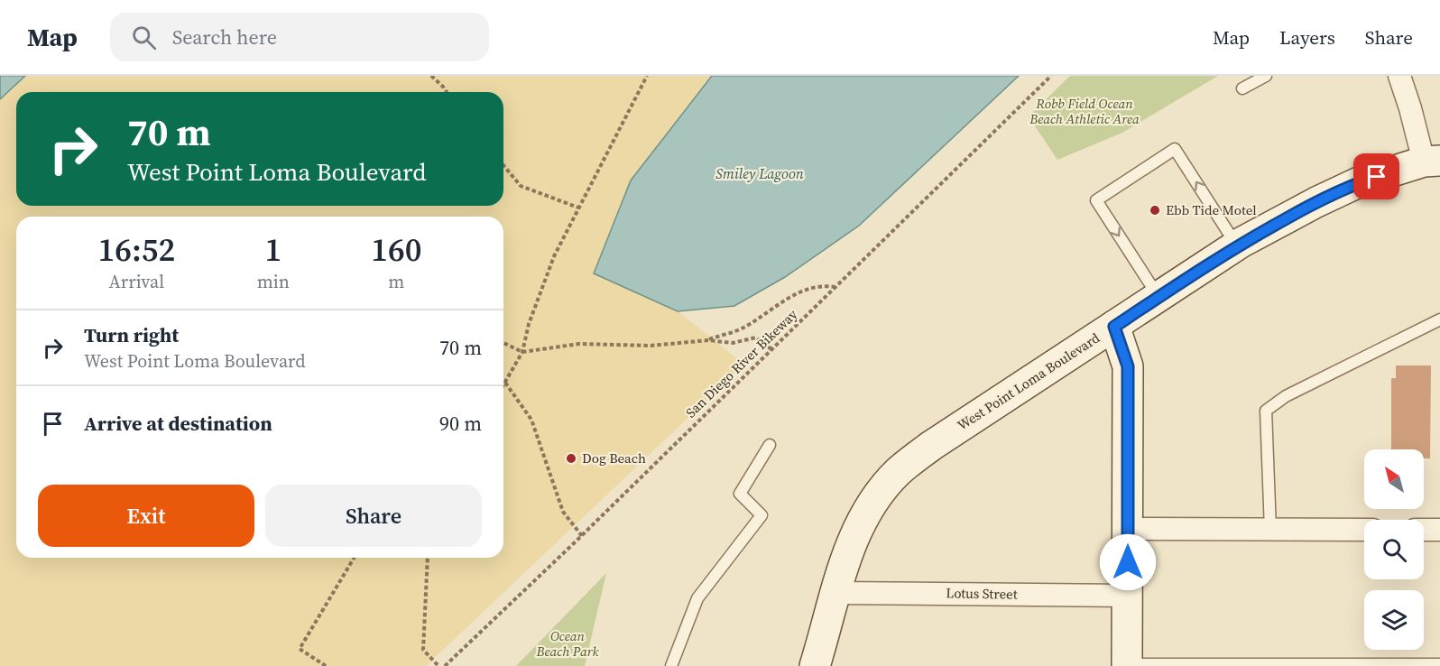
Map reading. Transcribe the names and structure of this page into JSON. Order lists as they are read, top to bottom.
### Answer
{
  "streets": {
    "street": ["West Point Loma Boulevard", "Lotus Street"],
    "path": ["San Diego River Bikeway"]
  },
  "crossings": [
    ["West Point Loma Boulevard", "Lotus Street"]
  ],
  "water": ["Smiley Lagoon"],
  "parks": ["Robb Field Ocean Beach Athletic Area", "Ocean Beach Park"],
  "places": ["Ebb Tide Motel", "Dog Beach"],
  "north": "top left",
  "page": {
    "header": "Map",
    "search": "Search here",
    "nav": ["Map", "Layers", "Share"],
    "turn": ["70 m", "West Point Loma Boulevard"],
    "eta": [
      "16:52",
      "Arrival",
      "1",
      "min",
      "160",
      "m"
    ],
    "list": [
      {
        "name": "Turn right",
        "note": "West Point Loma Boulevard",
        "value": "70 m"
      },
      {
        "name": "Arrive at destination",
        "value": "90 m"
      }
    ],
    "buttons": ["Exit", "Share"]
  }
}
